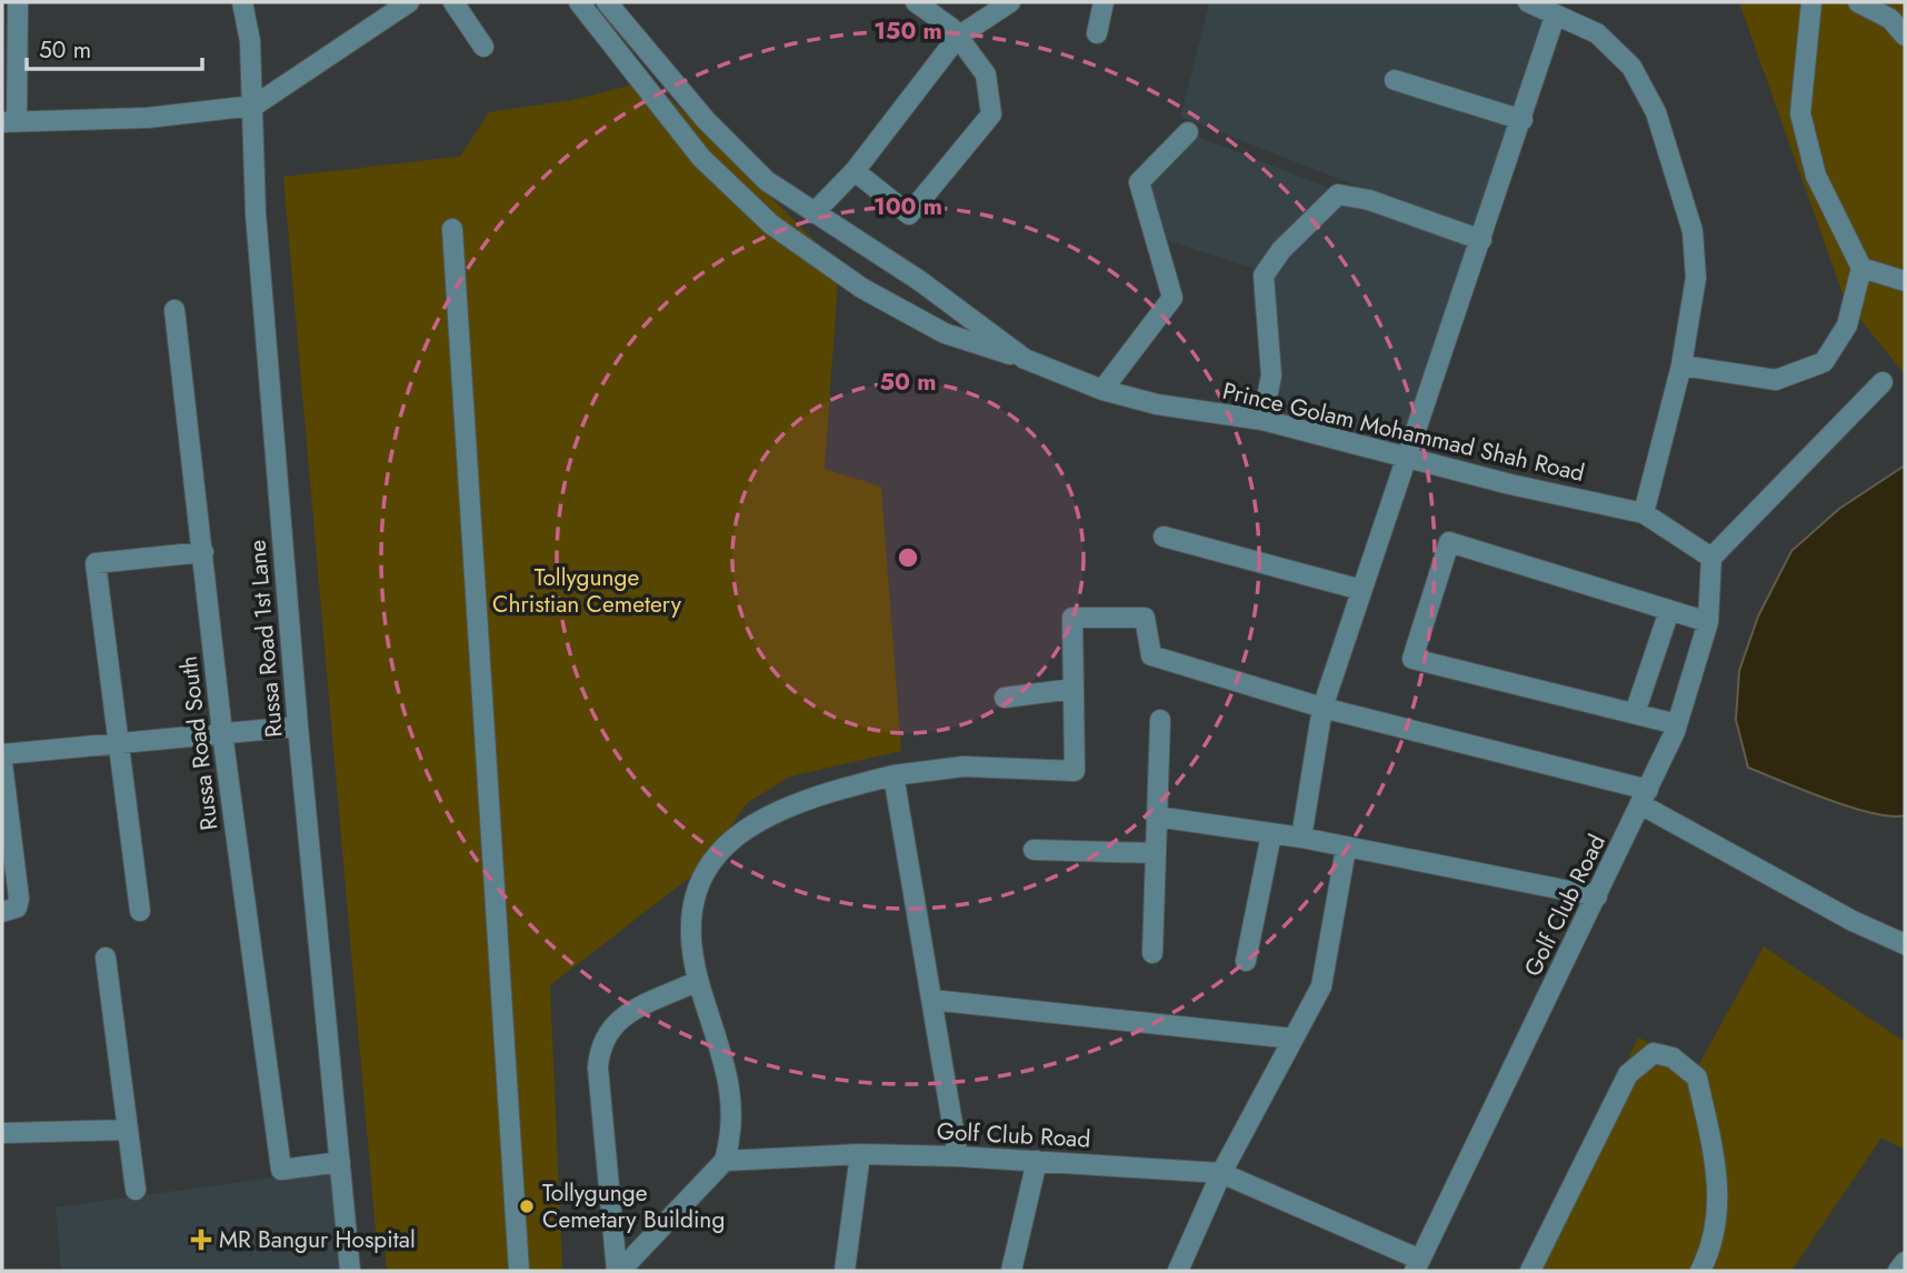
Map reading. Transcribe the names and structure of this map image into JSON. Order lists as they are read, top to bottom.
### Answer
{
  "streets": {
    "street": [
      "Prince Golam Mohammad Shah Road",
      "Russa Road 1st Lane",
      "Russa Road South",
      "Golf Club Road"
    ]
  },
  "crossings": [
    ["Prince Golam Mohammad Shah Road", "Golf Club Road"],
    ["Russa Road 1st Lane", "Russa Road South"]
  ],
  "parks": ["Tollygunge Christian Cemetery"],
  "places": {
    "other": ["Tollygunge Cemetary Building"],
    "health": ["MR Bangur Hospital"]
  },
  "scale_bar": "50 m",
  "rings": ["150 m", "100 m", "50 m"]
}
